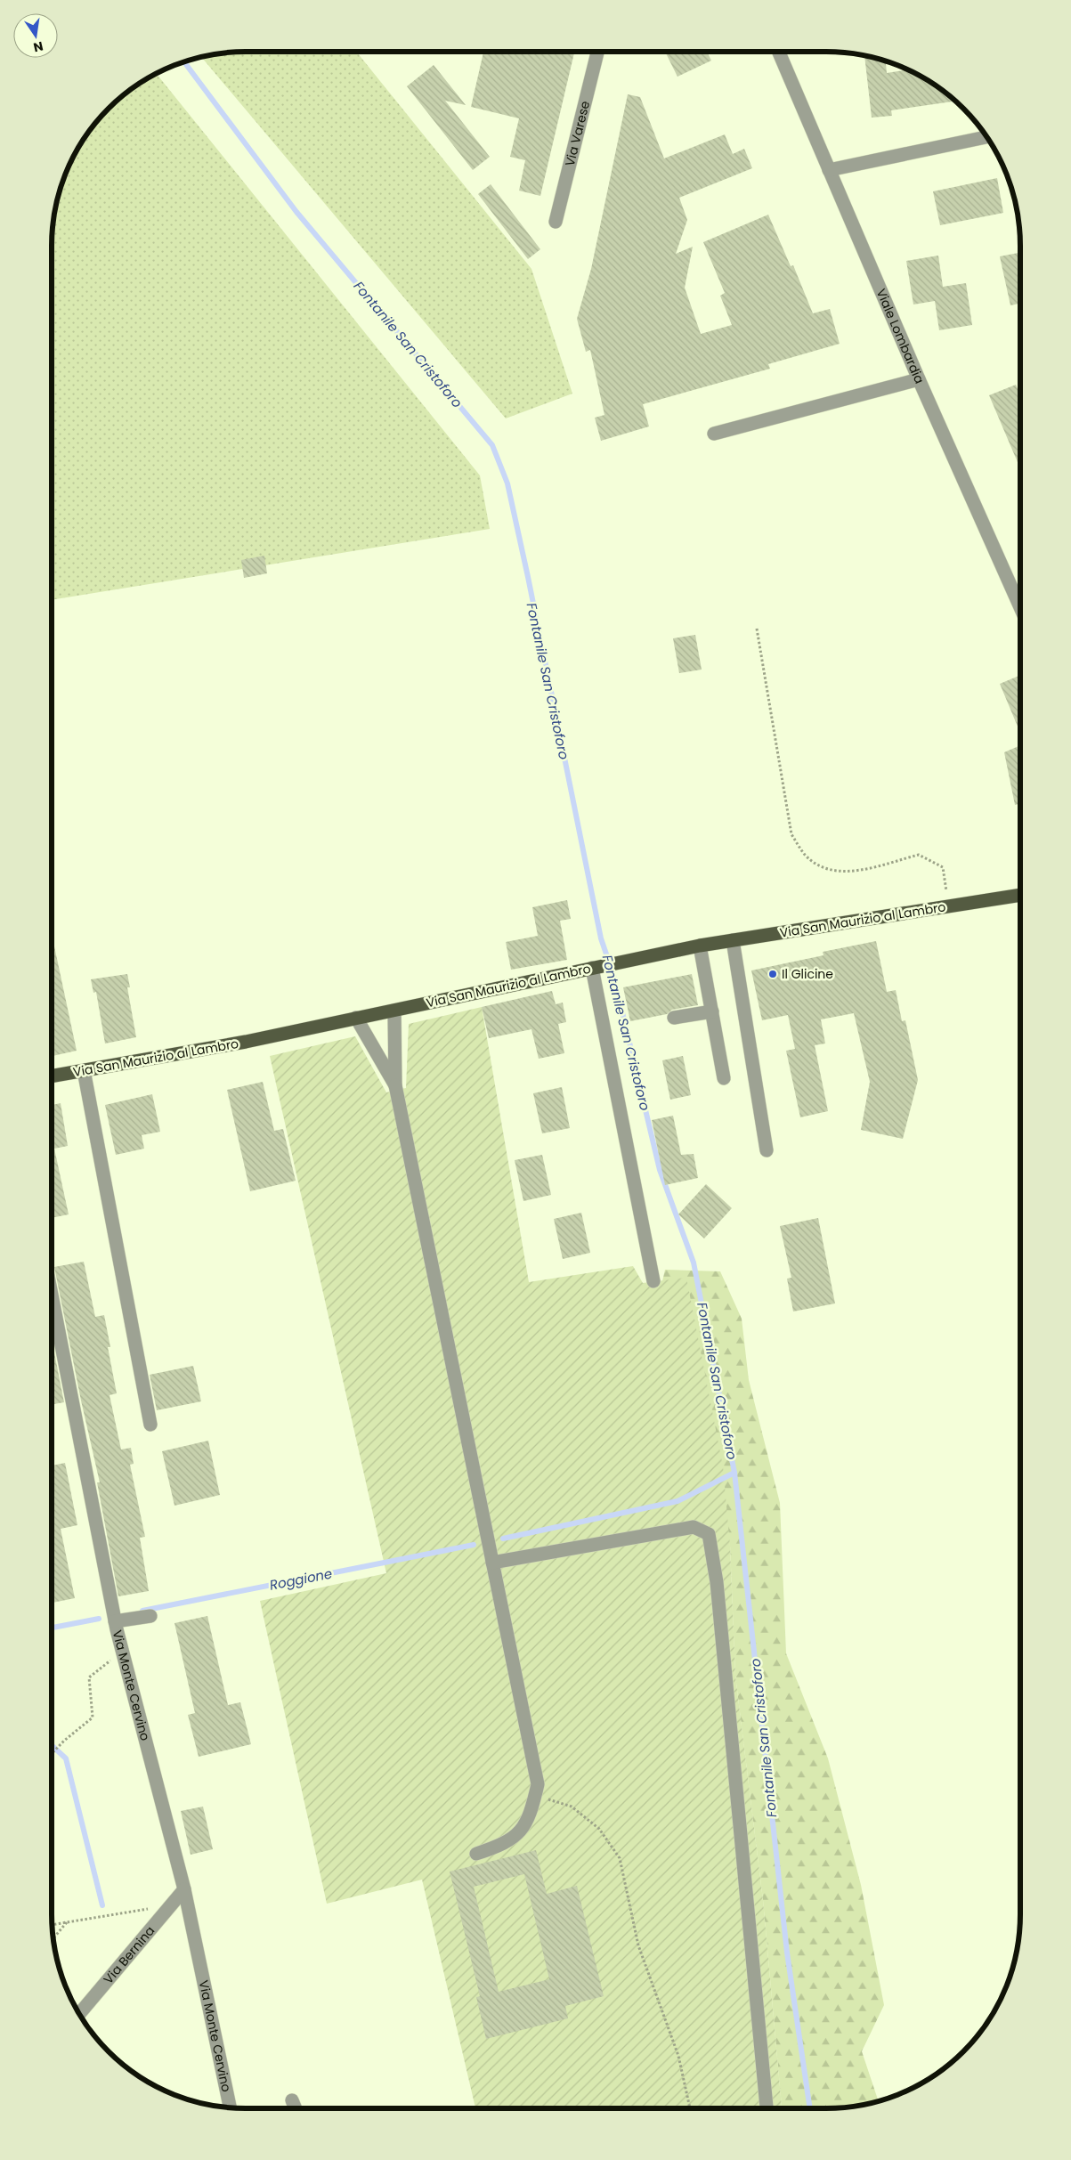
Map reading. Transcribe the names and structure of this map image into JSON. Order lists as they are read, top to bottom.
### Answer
{
  "streets": {
    "main road": ["Via San Maurizio al Lambro"],
    "street": [
      "Via Varese",
      "Viale Lombardia",
      "Via Monte Cervino",
      "Via Bernina"
    ]
  },
  "crossings": [
    ["Via Monte Cervino", "Via Bernina"]
  ],
  "water": ["Fontanile San Cristoforo", "Roggione"],
  "places": ["Il Glicine"],
  "north": "bottom"
}
